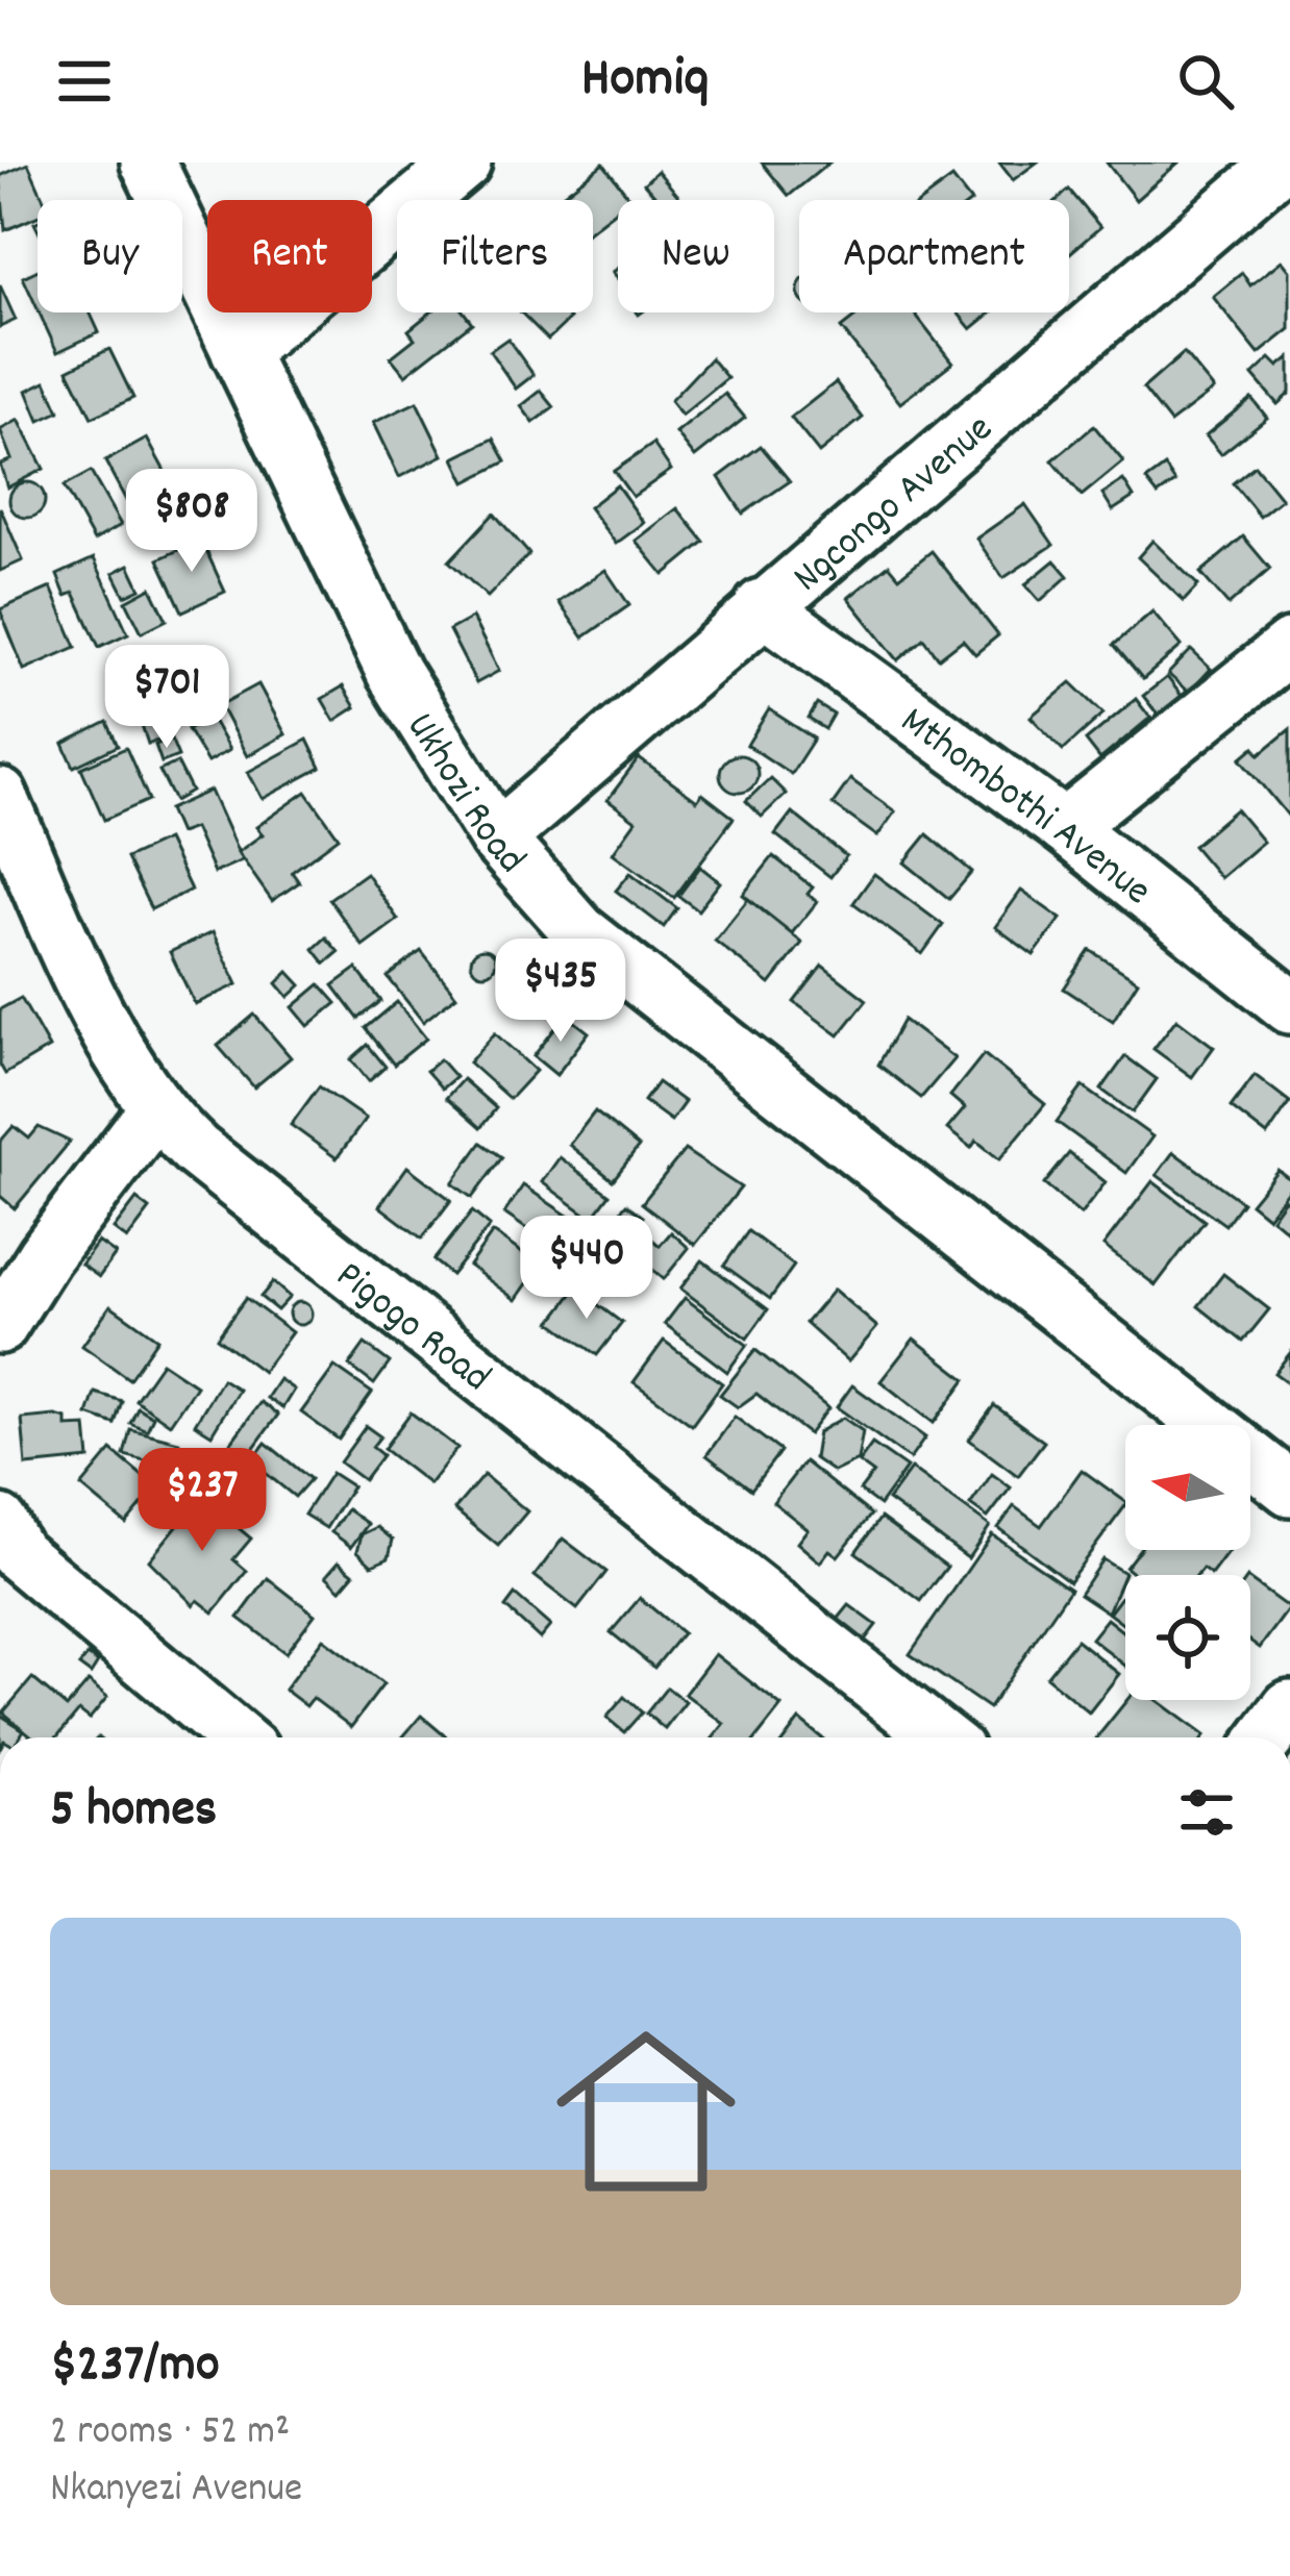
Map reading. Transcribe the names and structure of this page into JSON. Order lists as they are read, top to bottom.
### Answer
{
  "streets": {
    "street": [
      "Ngcongo Avenue",
      "Ukhozi Road",
      "Mthombothi Avenue",
      "Pigogo Road"
    ]
  },
  "crossings": [
    ["Ngcongo Avenue", "Ukhozi Road"],
    ["Ngcongo Avenue", "Mthombothi Avenue"]
  ],
  "north": "left",
  "page": {
    "header": "Homiq",
    "chip": [
      "Buy",
      "Rent",
      "Filters",
      "New",
      "Apartment"
    ],
    "price": [
      "$808",
      "$701",
      "$435",
      "$440",
      "$237"
    ],
    "heading": "5 homes",
    "list": [
      {
        "name": "$237/mo",
        "note": "2 rooms · 52 m² · Nkanyezi Avenue"
      }
    ]
  }
}
